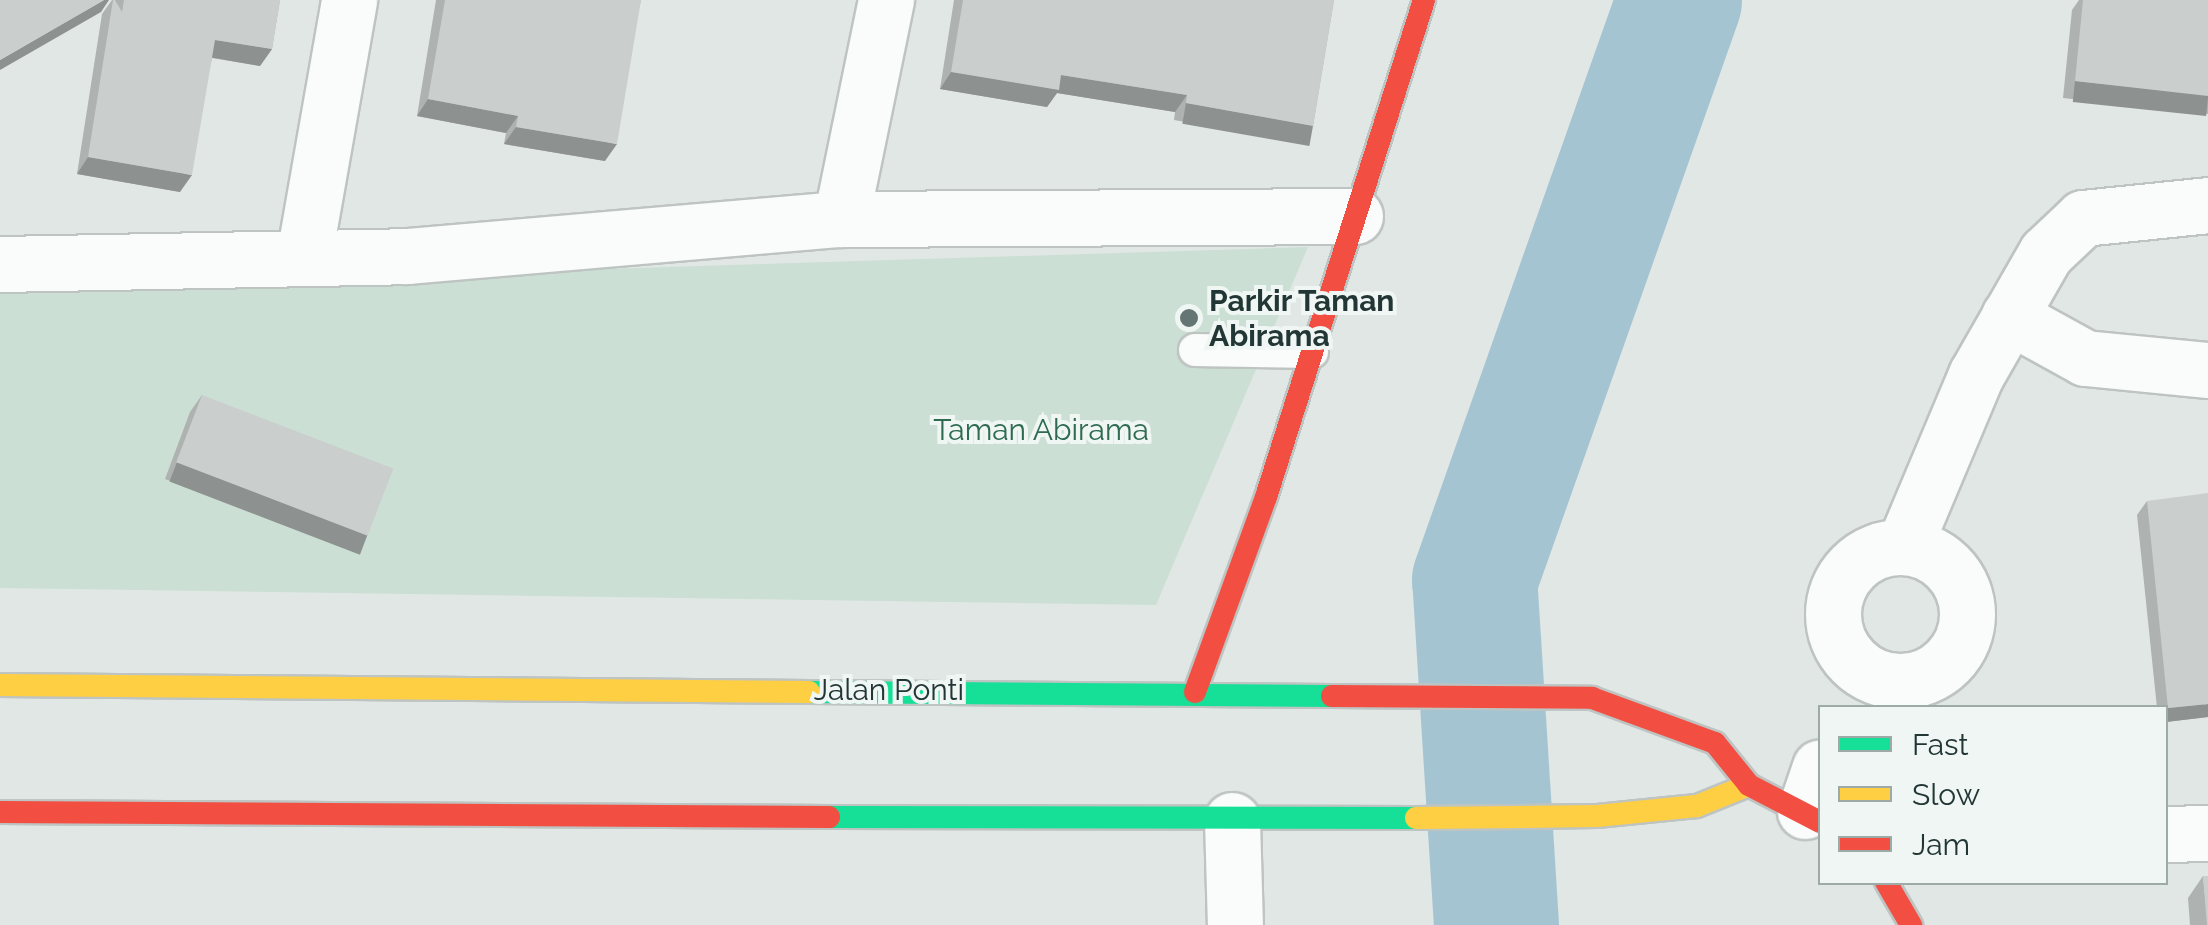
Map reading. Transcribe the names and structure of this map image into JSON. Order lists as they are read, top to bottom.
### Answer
{
  "streets": {
    "main road": ["Jalan Ponti"]
  },
  "parks": ["Taman Abirama"],
  "places": ["Parkir Taman Abirama"],
  "legend": ["Fast", "Slow", "Jam"]
}
